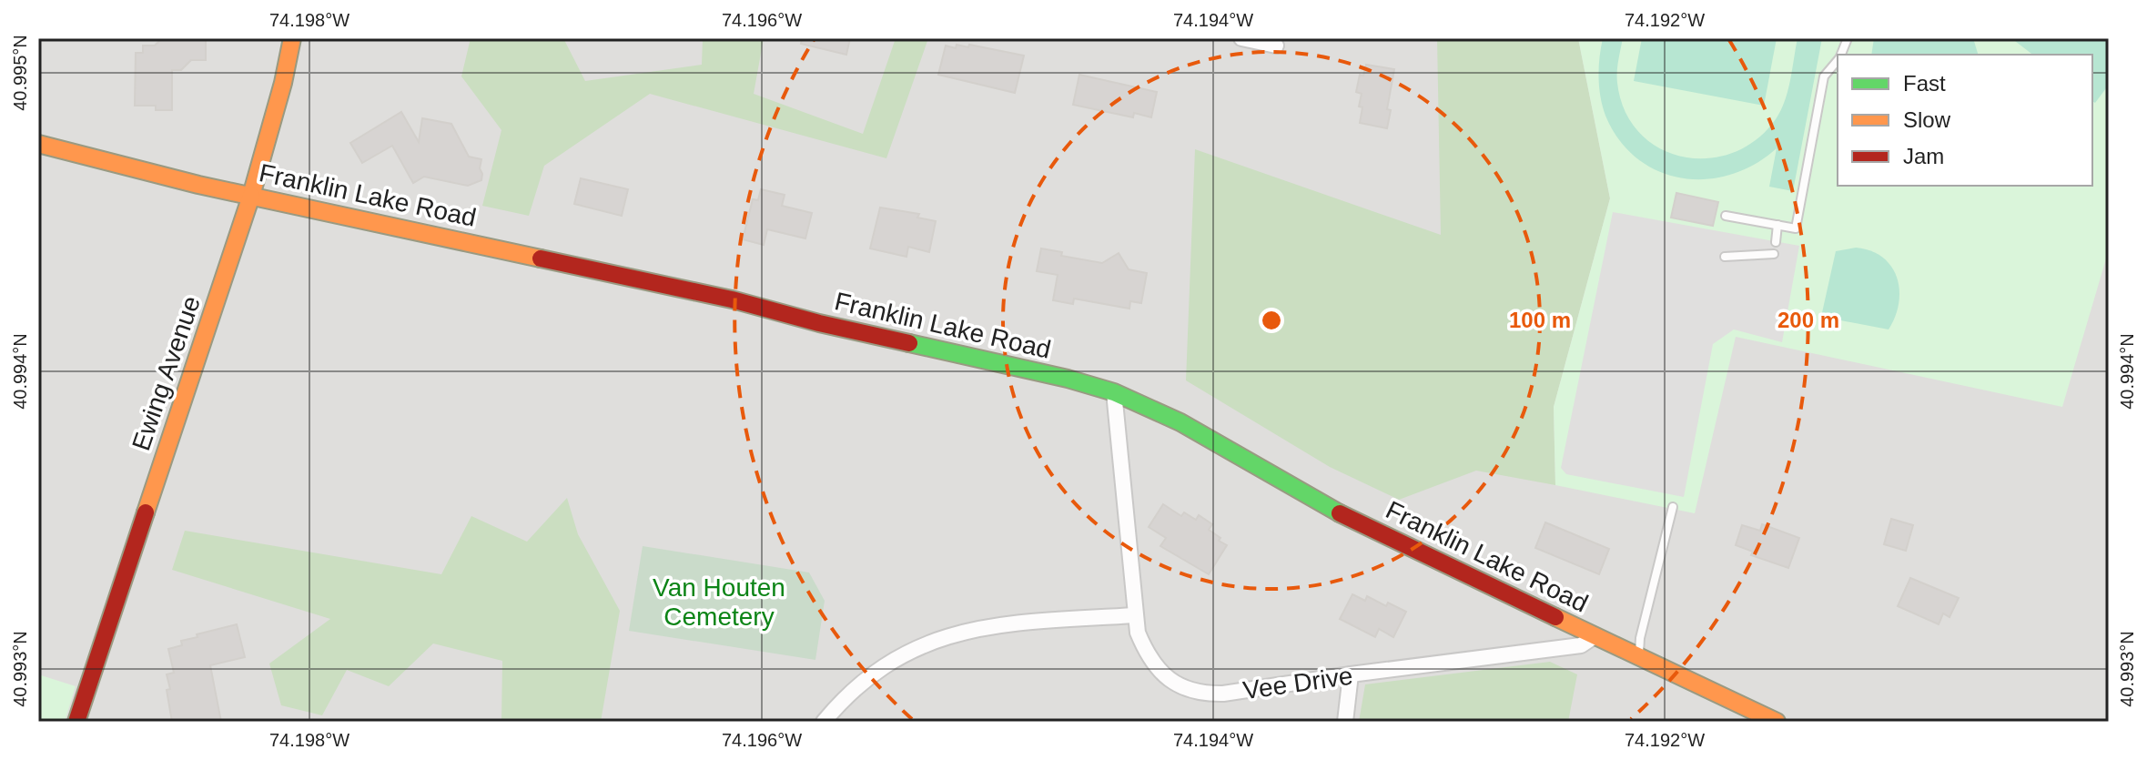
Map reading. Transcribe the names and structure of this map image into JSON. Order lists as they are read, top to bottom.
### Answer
{
  "streets": {
    "main road": ["Franklin Lake Road", "Ewing Avenue"],
    "street": ["Vee Drive"]
  },
  "crossings": [
    ["Franklin Lake Road", "Ewing Avenue"],
    ["Franklin Lake Road", "Vee Drive"]
  ],
  "parks": ["Van Houten Cemetery"],
  "legend": ["Fast", "Slow", "Jam"],
  "coordinates": [
    "74.198°W",
    "74.196°W",
    "74.194°W",
    "74.192°W",
    "40.995°N",
    "40.994°N",
    "40.993°N"
  ],
  "rings": ["100 m", "200 m"]
}
